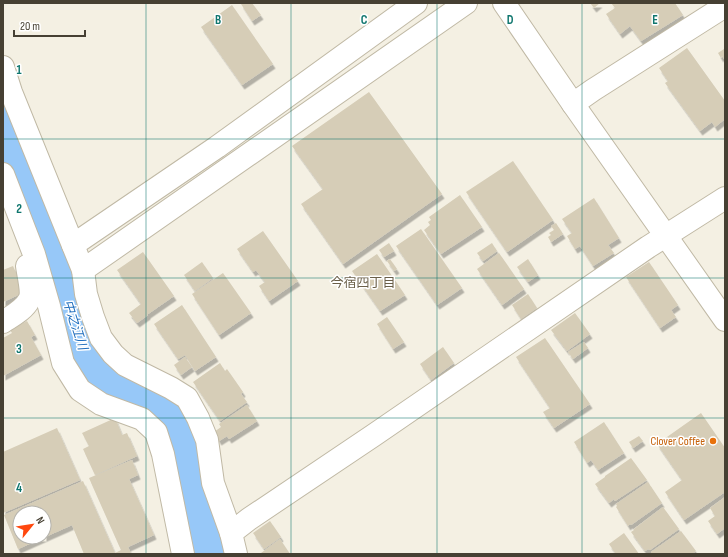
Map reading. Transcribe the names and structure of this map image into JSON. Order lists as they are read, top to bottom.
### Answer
{
  "districts": ["今宿四丁目"],
  "water": ["中之江川"],
  "places": ["Clover Coffee"],
  "scale_bar": "20 m",
  "north": "top right",
  "grid": {
    "columns": [
      "B",
      "C",
      "D",
      "E"
    ],
    "rows": [
      "1",
      "2",
      "3",
      "4"
    ]
  }
}
